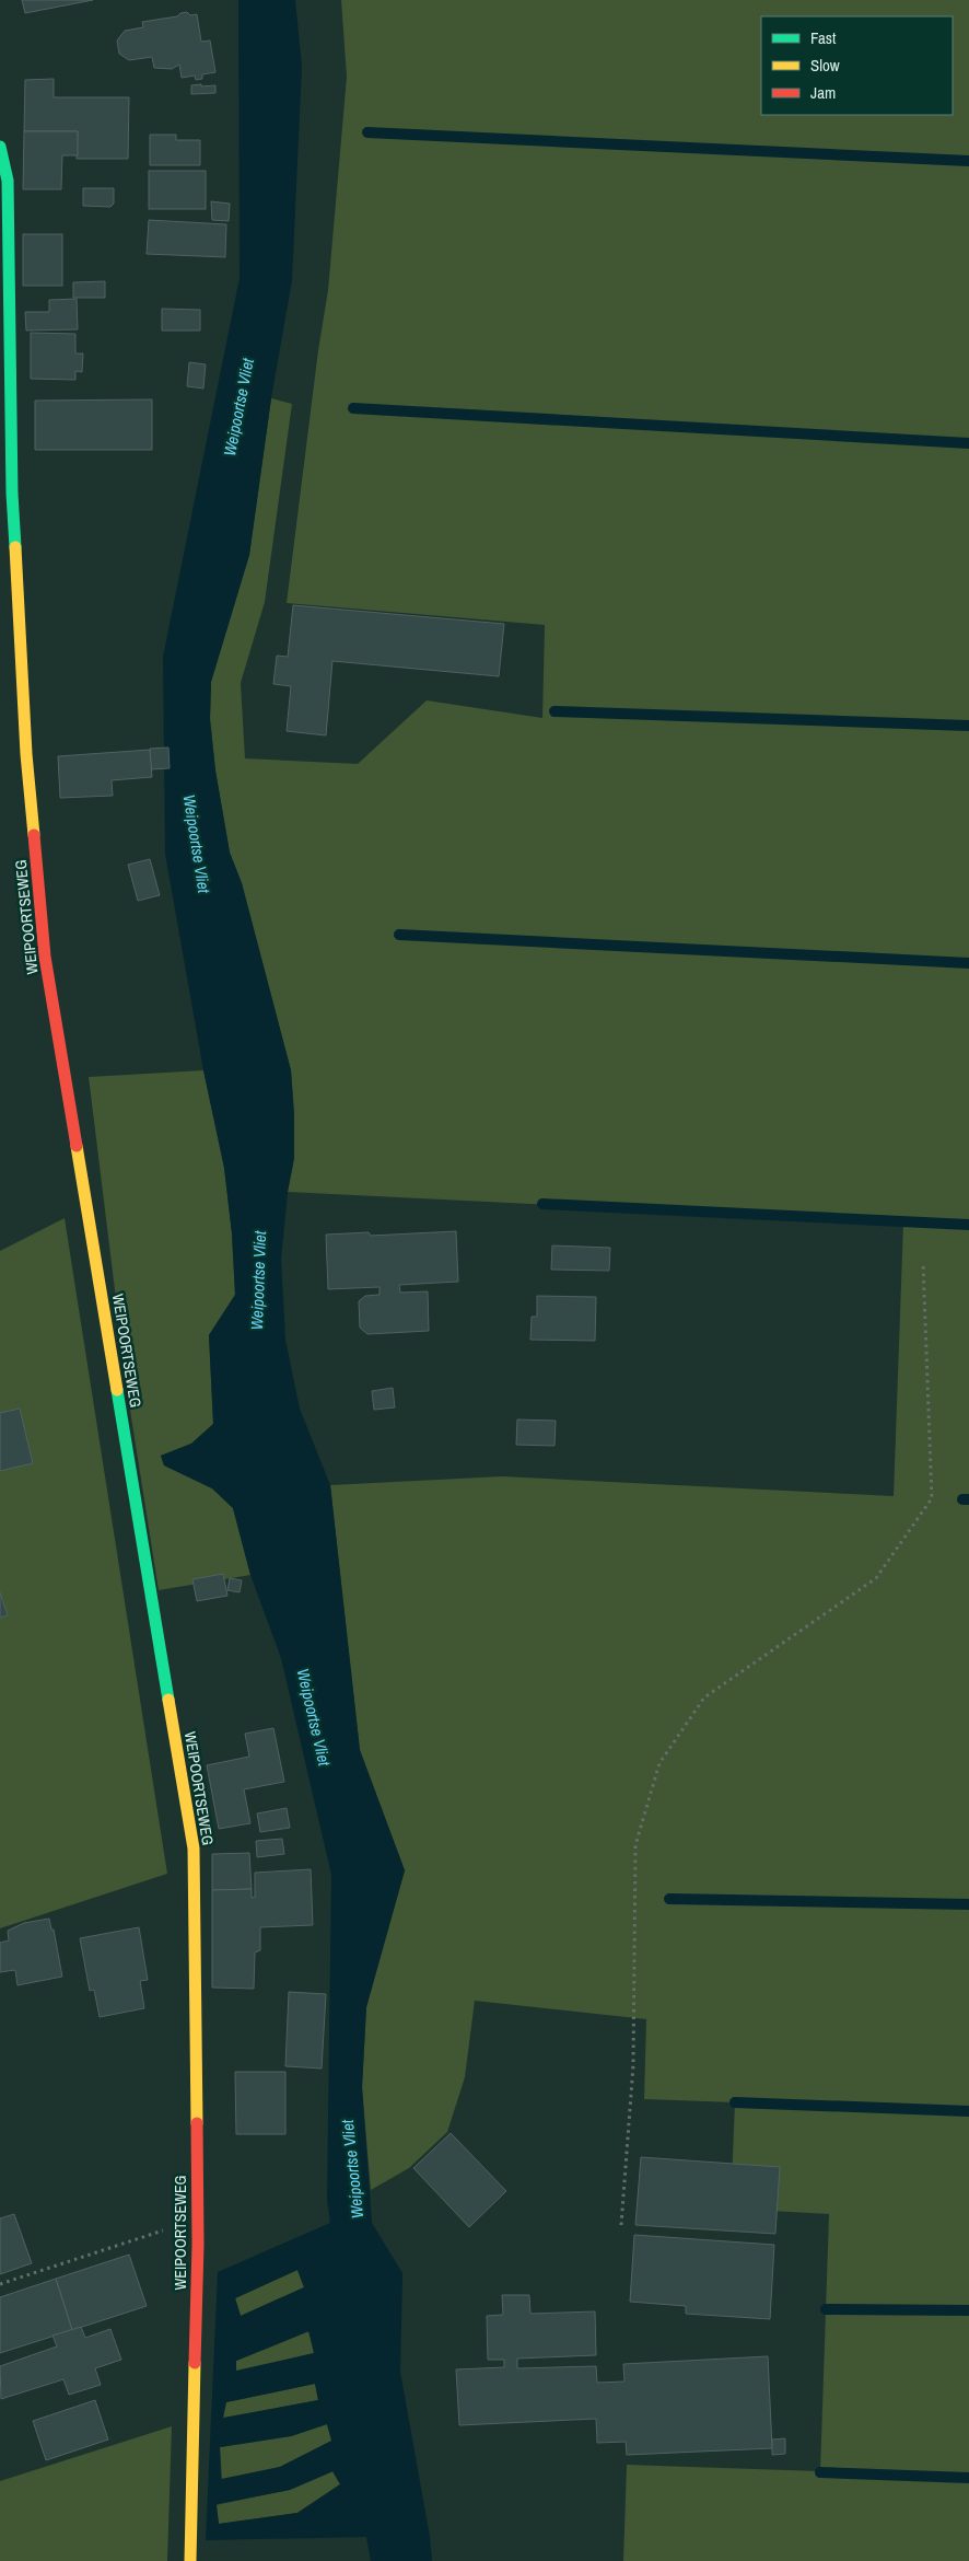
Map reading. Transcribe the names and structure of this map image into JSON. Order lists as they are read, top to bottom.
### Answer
{
  "streets": {
    "street": ["WEIPOORTSEWEG"]
  },
  "water": ["Weipoortse Vliet"],
  "legend": ["Fast", "Slow", "Jam"]
}
